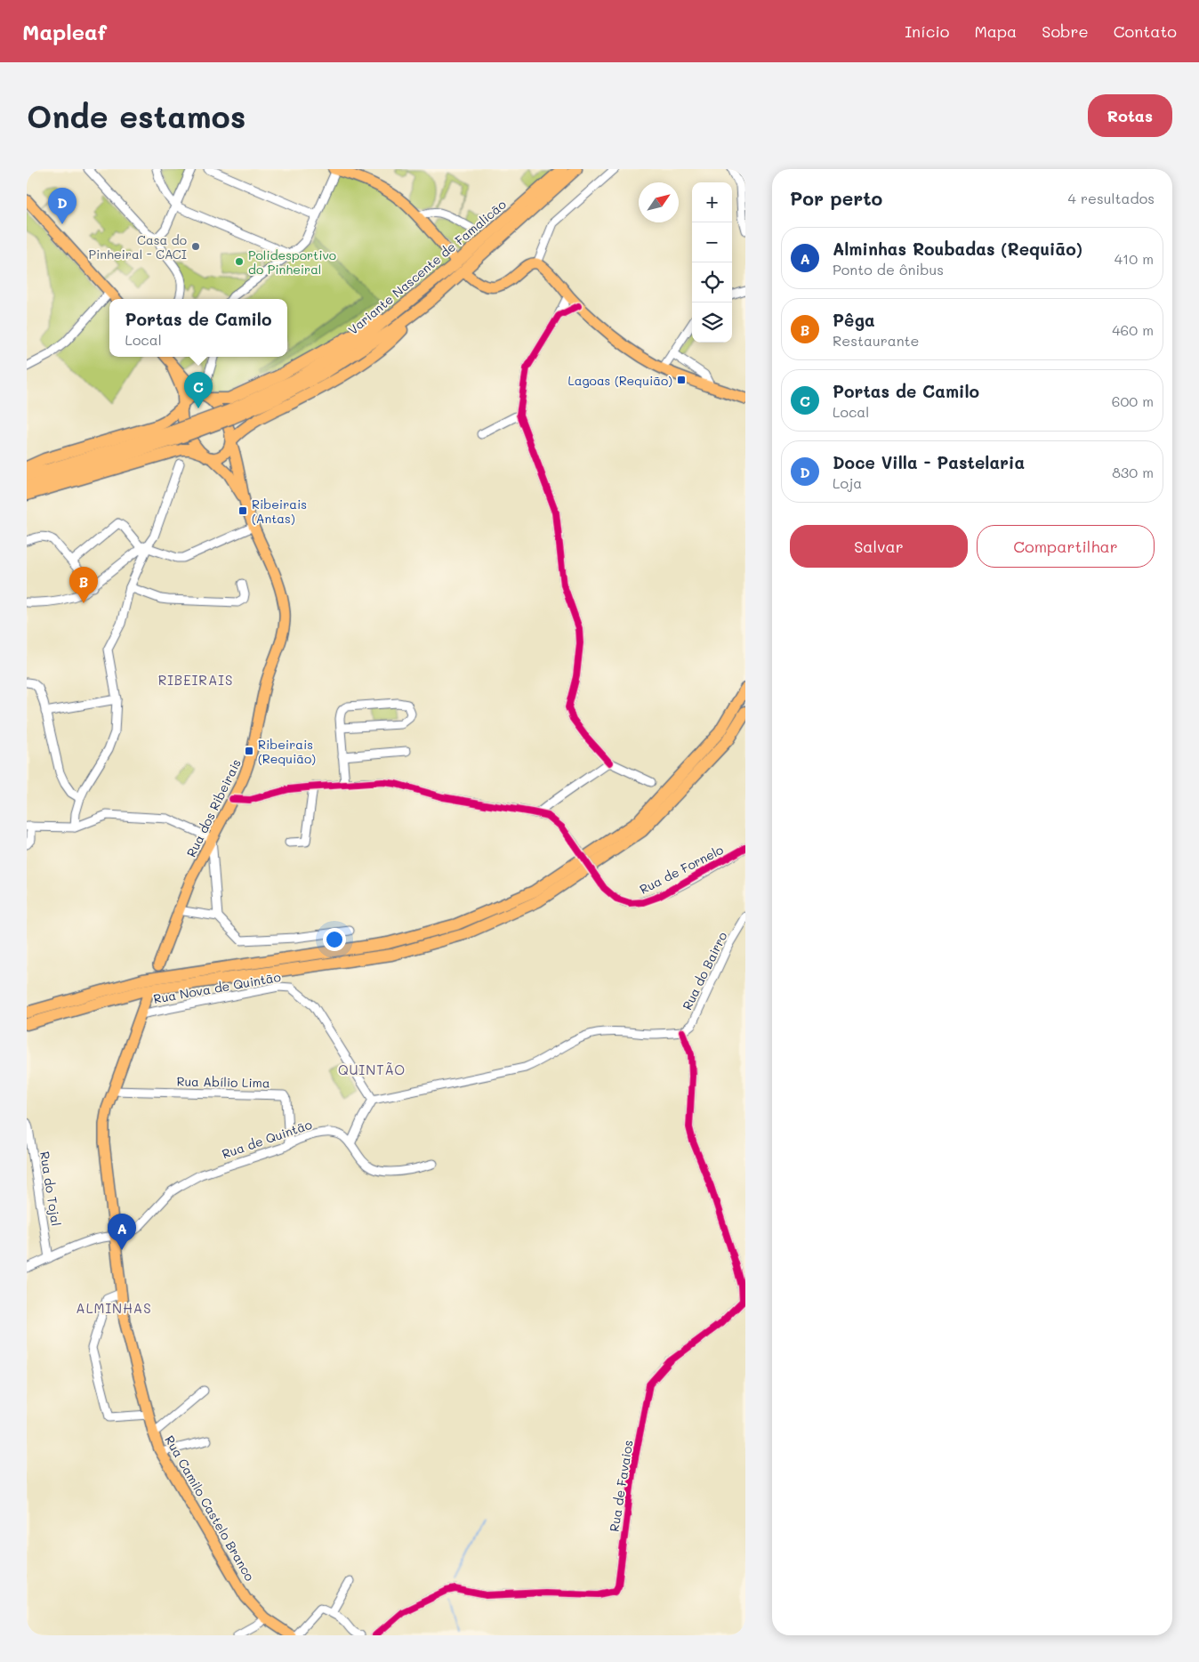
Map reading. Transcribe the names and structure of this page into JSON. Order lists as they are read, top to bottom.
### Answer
{
  "streets": {
    "highway": ["Variante Nascente de Famalicão"],
    "main road": ["Rua dos Ribeirais", "Rua Camilo Castelo Branco"],
    "street": [
      "Rua de Fornelo",
      "Rua do Bairro",
      "Rua Nova de Quintão",
      "Rua Abílio Lima",
      "Rua de Quintão",
      "Rua do Tojal",
      "Rua de Favaios"
    ]
  },
  "crossings": [
    ["Rua do Bairro", "Rua de Favaios"],
    ["Rua Nova de Quintão", "Rua Camilo Castelo Branco"],
    ["Rua Abílio Lima", "Rua de Quintão"],
    ["Rua Abílio Lima", "Rua Camilo Castelo Branco"],
    ["Rua de Quintão", "Rua do Tojal"],
    ["Rua de Quintão", "Rua Camilo Castelo Branco"]
  ],
  "districts": ["RIBEIRAIS", "QUINTÃO", "ALMINHAS"],
  "places": {
    "other": ["Casa do Pinheiral - CACI", "Polidesportivo do Pinheiral"],
    "transit": ["Lagoas (Requião)", "Ribeirais (Antas)", "Ribeirais (Requião)"]
  },
  "north": "top right",
  "page": {
    "header": "Mapleaf",
    "nav": [
      "Início",
      "Mapa",
      "Sobre",
      "Contato"
    ],
    "buttons": [
      "Rotas",
      ["Salvar", "Compartilhar"]
    ],
    "title": "Onde estamos",
    "heading": ["Por perto", "4 resultados"],
    "map_buttons": ["+", "−"],
    "pins": [
      "D",
      "C",
      "B",
      "A"
    ],
    "list": [
      {
        "mark": "A",
        "name": "Alminhas Roubadas (Requião)",
        "note": "Ponto de ônibus",
        "value": "410 m"
      },
      {
        "mark": "B",
        "name": "Pêga",
        "note": "Restaurante",
        "value": "460 m"
      },
      {
        "mark": "C",
        "name": "Portas de Camilo",
        "note": "Local",
        "value": "600 m"
      },
      {
        "mark": "D",
        "name": "Doce Villa - Pastelaria",
        "note": "Loja",
        "value": "830 m"
      }
    ],
    "popup": ["Portas de Camilo", "Local"]
  }
}
